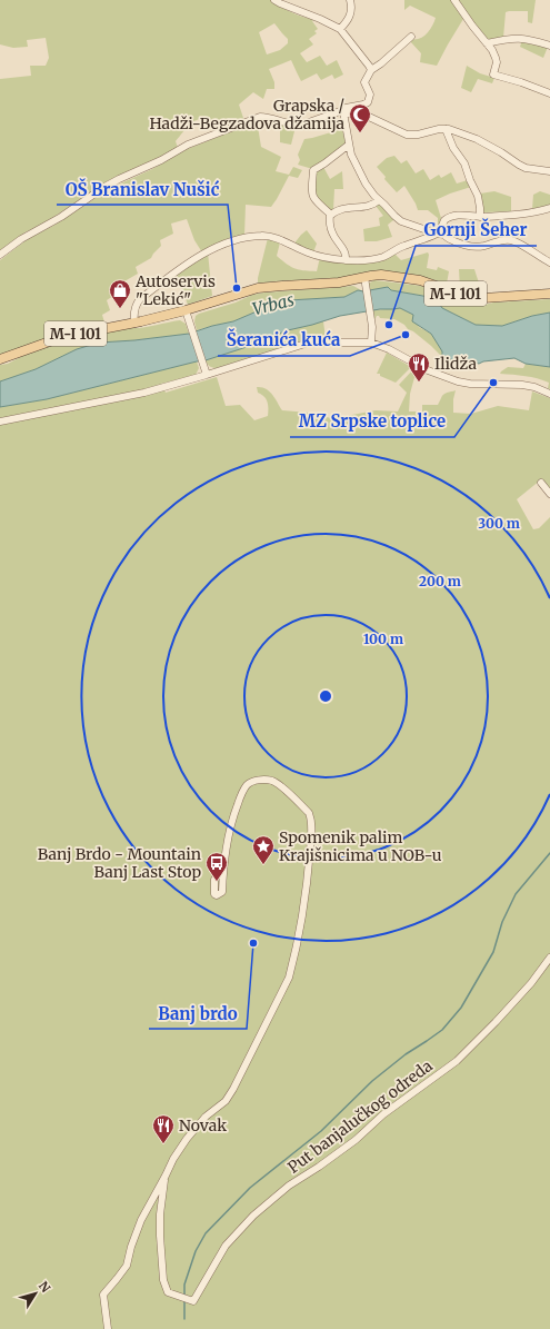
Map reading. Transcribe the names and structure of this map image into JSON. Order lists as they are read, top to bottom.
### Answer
{
  "streets": {
    "main road": ["M-I 101"],
    "street": ["Put banjalučkog odreda"]
  },
  "water": ["Vrbas"],
  "places": {
    "mosque": ["Grapska / Hadži-Begzadova džamija"],
    "other": [
      "OŠ Branislav Nušić",
      "Gornji Šeher",
      "Šeranića kuća",
      "MZ Srpske toplice",
      "Banj brdo"
    ],
    "shop": ["Autoservis \"Lekić\""],
    "restaurant": ["Ilidža", "Novak"],
    "place": ["Spomenik palim Krajišnicima u NOB-u"],
    "bus stop": ["Banj Brdo - Mountain Banj Last Stop"]
  },
  "north": "top right",
  "rings": ["300 m", "200 m", "100 m"]
}
